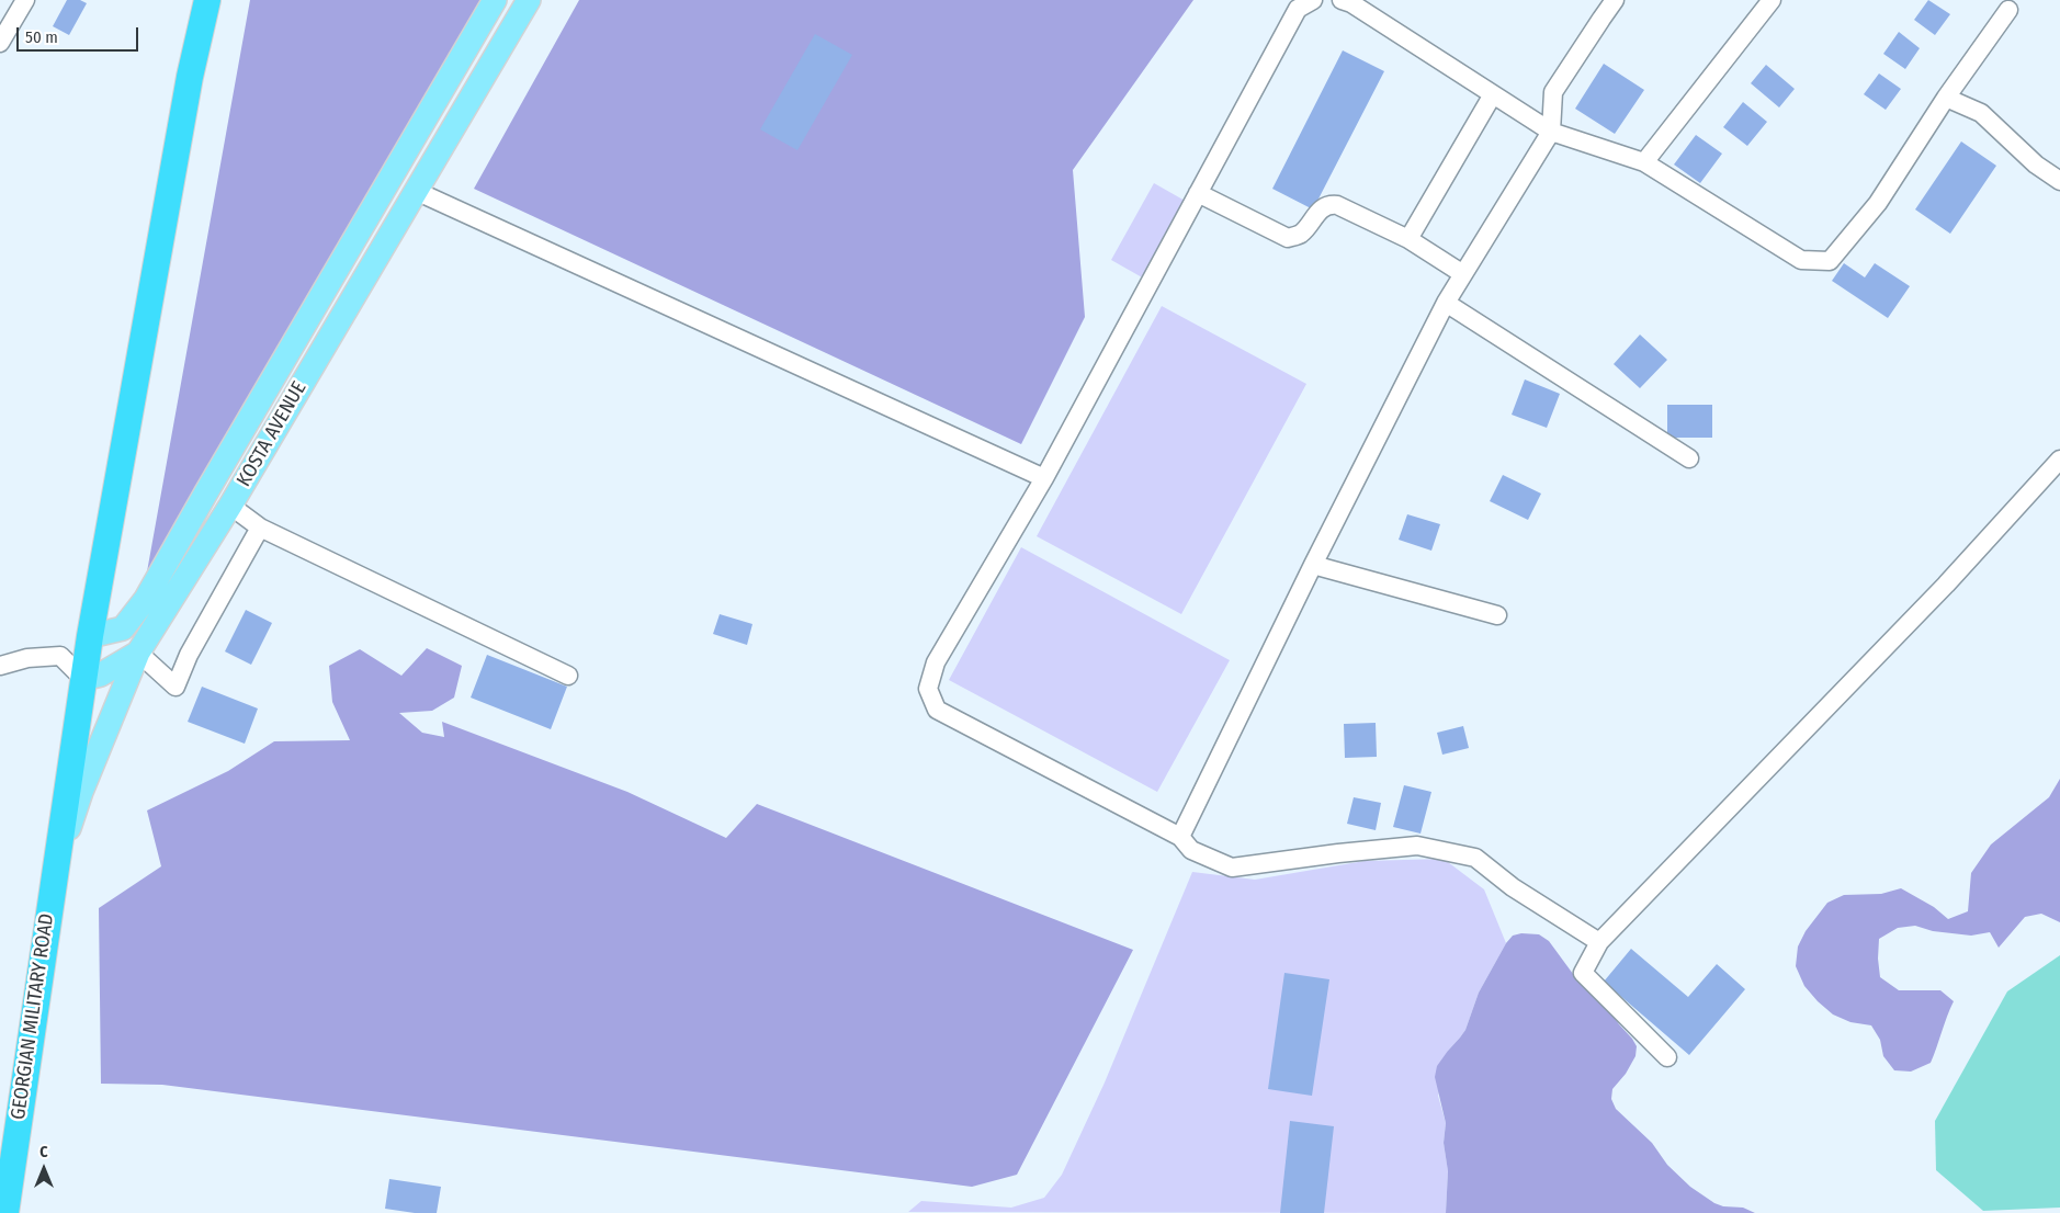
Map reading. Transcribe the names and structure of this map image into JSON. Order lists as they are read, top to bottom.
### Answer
{
  "streets": {
    "highway": ["GEORGIAN MILITARY ROAD"],
    "main road": ["KOSTA AVENUE"]
  },
  "crossings": [
    ["KOSTA AVENUE", "GEORGIAN MILITARY ROAD"]
  ],
  "scale_bar": "50 m",
  "north": "top"
}
